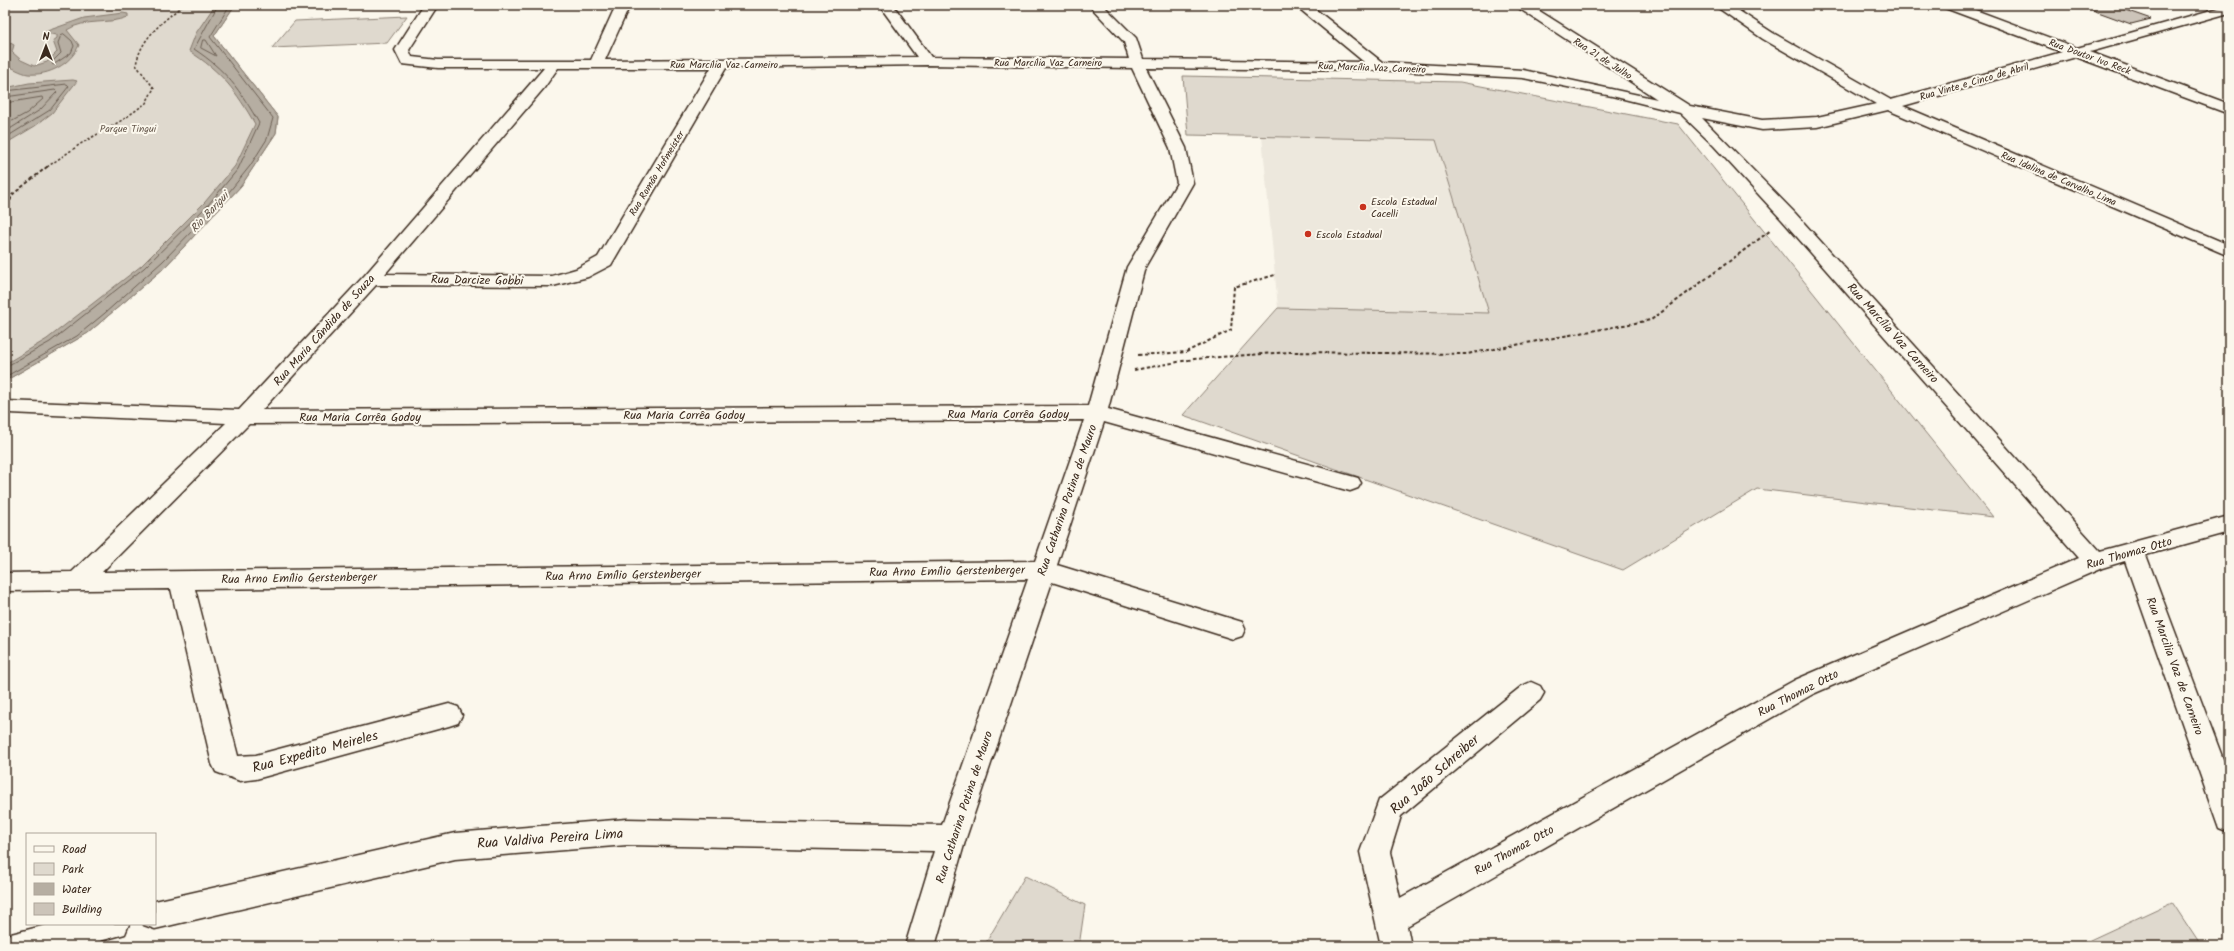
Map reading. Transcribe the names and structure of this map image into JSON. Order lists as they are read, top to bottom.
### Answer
{
  "streets": {
    "street": [
      "Rua Doutor Ivo Reck",
      "Rua 21 de Julho",
      "Rua Marcília Vaz Carneiro",
      "Rua Vinte e Cinco de Abril",
      "Rua Romão Hofmeister",
      "Rua Idalina de Carvalho Lima",
      "Rua Darcize Gobbi",
      "Rua Maria Cândida de Souza",
      "Rua Maria Corrêa Godoy",
      "Rua Catharina Potina de Mauro",
      "Rua Thomaz Otto",
      "Rua Arno Emílio Gerstenberger",
      "Rua Marcilia Vaz de Carneiro",
      "Rua Expedito Meireles",
      "Rua João Schreiber",
      "Rua Valdiva Pereira Lima"
    ]
  },
  "crossings": [
    ["Rua Doutor Ivo Reck", "Rua Vinte e Cinco de Abril"],
    ["Rua 21 de Julho", "Rua Marcília Vaz Carneiro"],
    ["Rua Marcília Vaz Carneiro", "Rua Vinte e Cinco de Abril"],
    ["Rua Marcília Vaz Carneiro", "Rua Romão Hofmeister"],
    ["Rua Marcília Vaz Carneiro", "Rua Maria Cândida de Souza"],
    ["Rua Marcília Vaz Carneiro", "Rua Catharina Potina de Mauro"],
    ["Rua Marcília Vaz Carneiro", "Rua Thomaz Otto"],
    ["Rua Vinte e Cinco de Abril", "Rua Idalina de Carvalho Lima"],
    ["Rua Romão Hofmeister", "Rua Darcize Gobbi"],
    ["Rua Darcize Gobbi", "Rua Maria Cândida de Souza"],
    ["Rua Maria Cândida de Souza", "Rua Maria Corrêa Godoy"],
    ["Rua Maria Cândida de Souza", "Rua Arno Emílio Gerstenberger"],
    ["Rua Maria Corrêa Godoy", "Rua Catharina Potina de Mauro"],
    ["Rua Catharina Potina de Mauro", "Rua Arno Emílio Gerstenberger"],
    ["Rua Catharina Potina de Mauro", "Rua Valdiva Pereira Lima"],
    ["Rua Thomaz Otto", "Rua Marcilia Vaz de Carneiro"],
    ["Rua Thomaz Otto", "Rua João Schreiber"],
    ["Rua Arno Emílio Gerstenberger", "Rua Expedito Meireles"]
  ],
  "water": ["Rio Barigui"],
  "parks": ["Parque Tingui"],
  "places": ["Escola Estadual Cacelli", "Escola Estadual"],
  "legend": [
    "Road",
    "Park",
    "Water",
    "Building"
  ],
  "north": "top"
}
